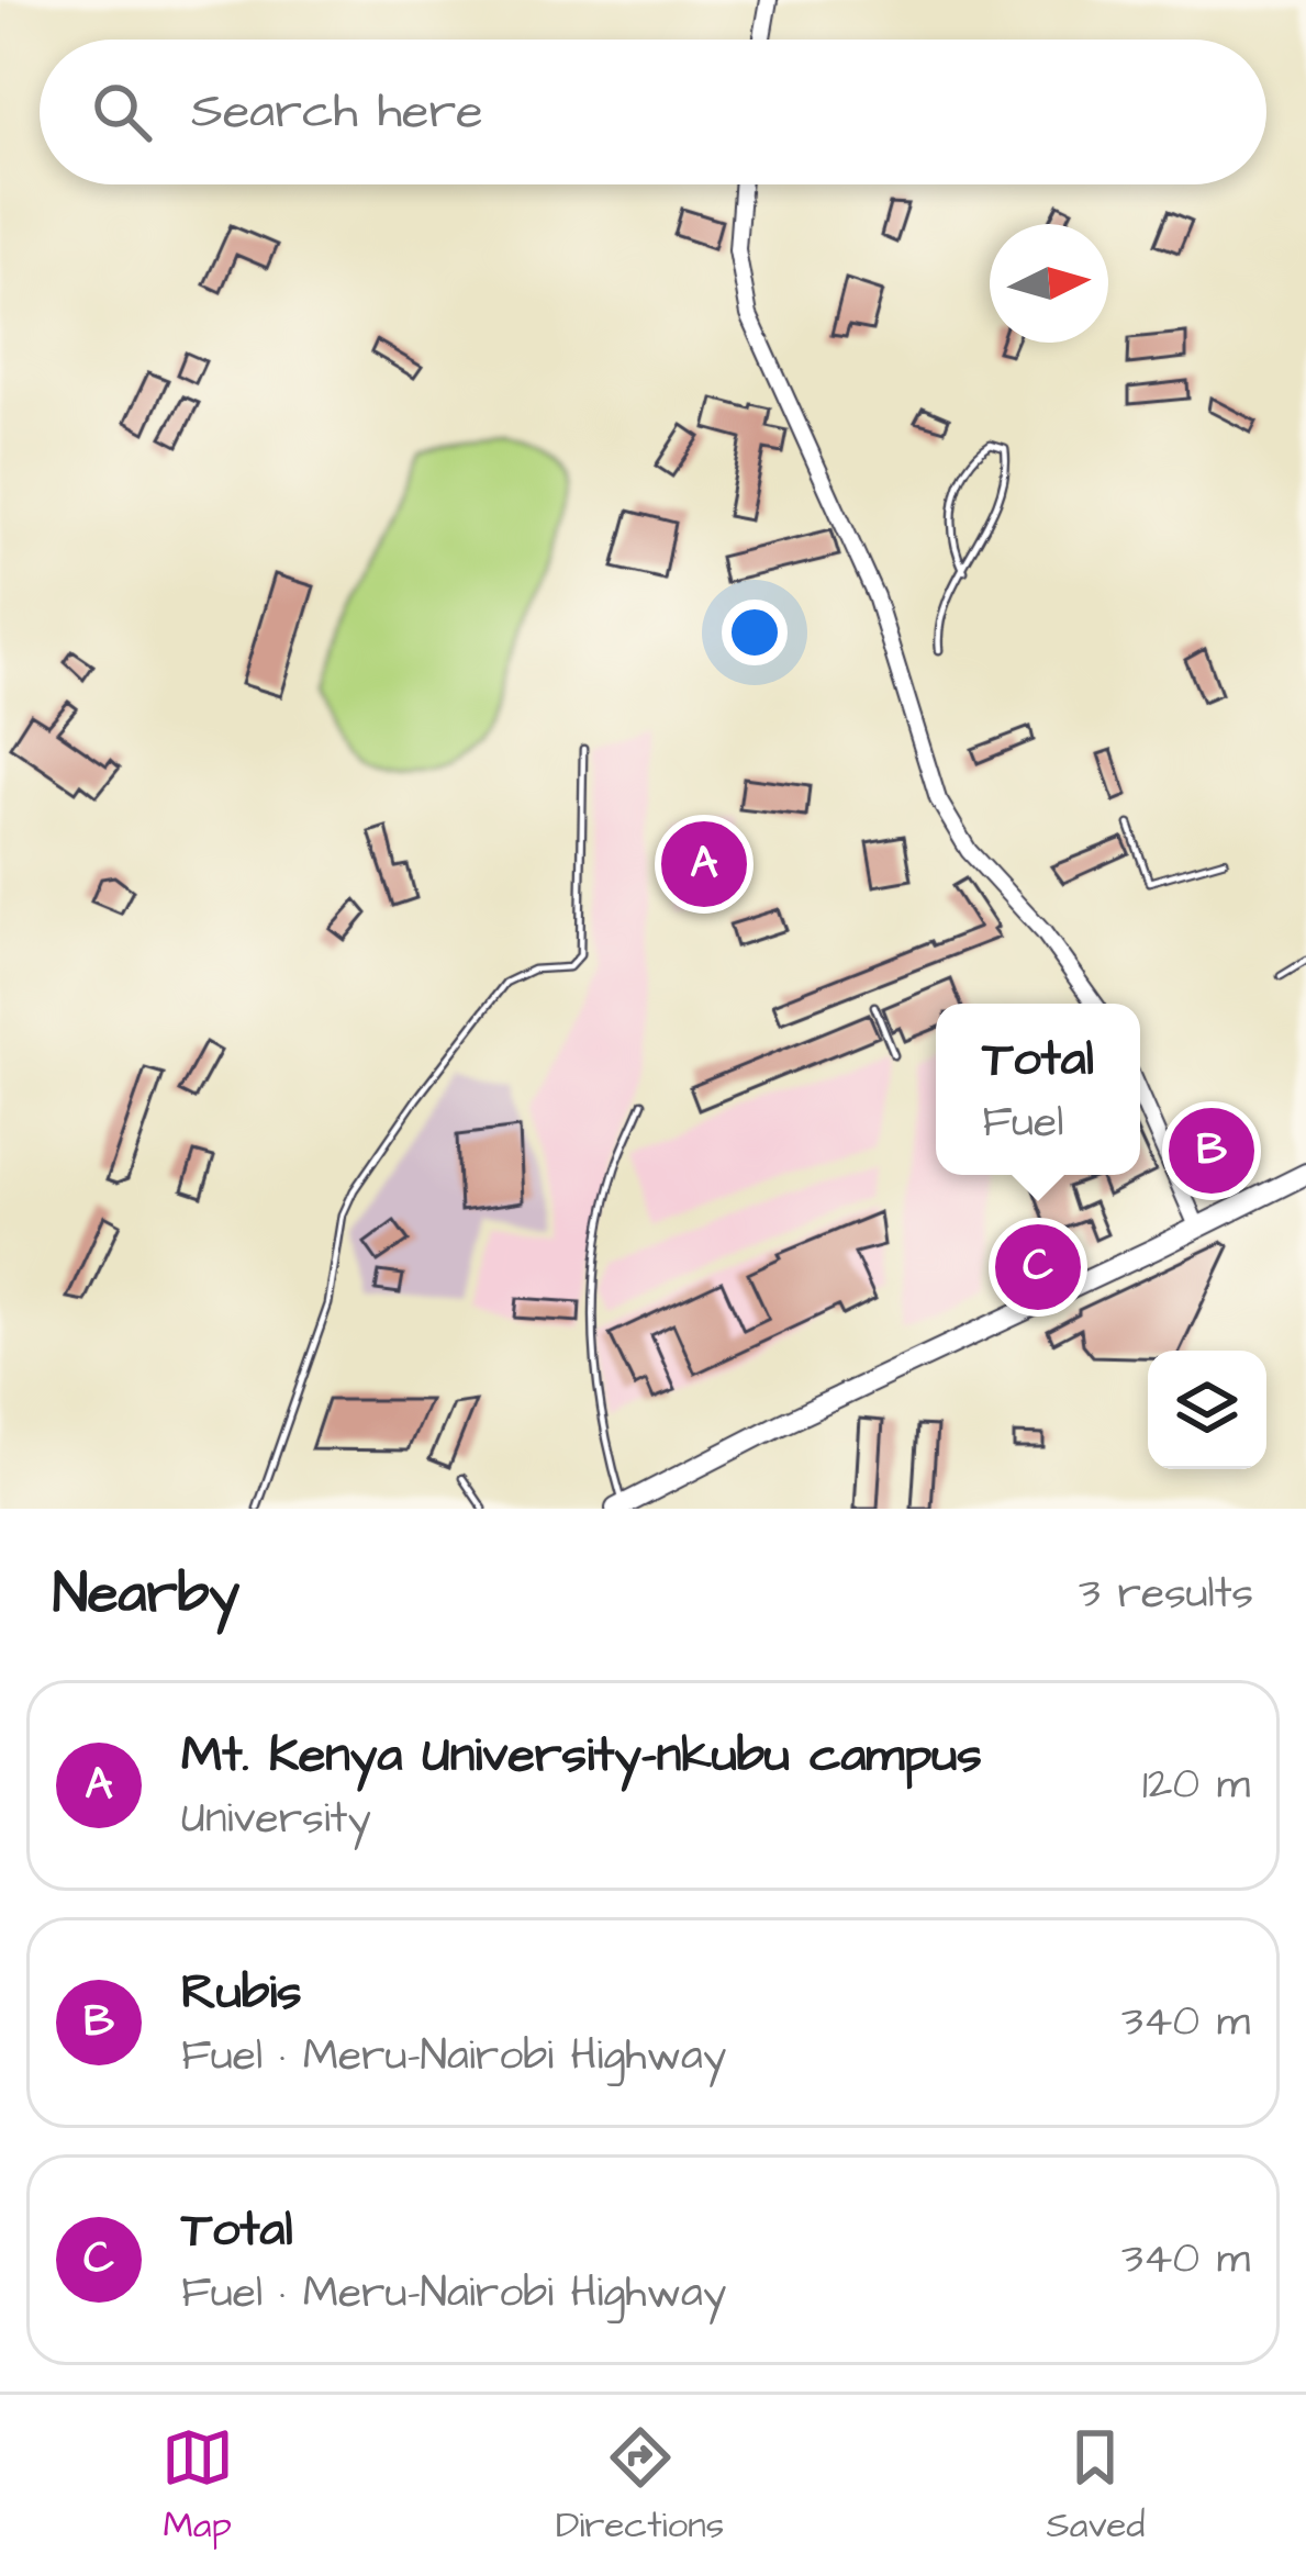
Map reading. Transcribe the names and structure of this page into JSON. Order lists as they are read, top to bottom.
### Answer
{
  "north": "right",
  "page": {
    "search": "Search here",
    "pins": ["A", "B", "C"],
    "popup": ["Total", "Fuel"],
    "heading": ["Nearby", "3 results"],
    "list": [
      {
        "mark": "A",
        "name": "Mt. Kenya University-nkubu campus",
        "note": "University",
        "value": "120 m"
      },
      {
        "mark": "B",
        "name": "Rubis",
        "note": "Fuel · Meru-Nairobi Highway",
        "value": "340 m"
      },
      {
        "mark": "C",
        "name": "Total",
        "note": "Fuel · Meru-Nairobi Highway",
        "value": "340 m"
      }
    ],
    "nav": ["Map", "Directions", "Saved"]
  }
}
